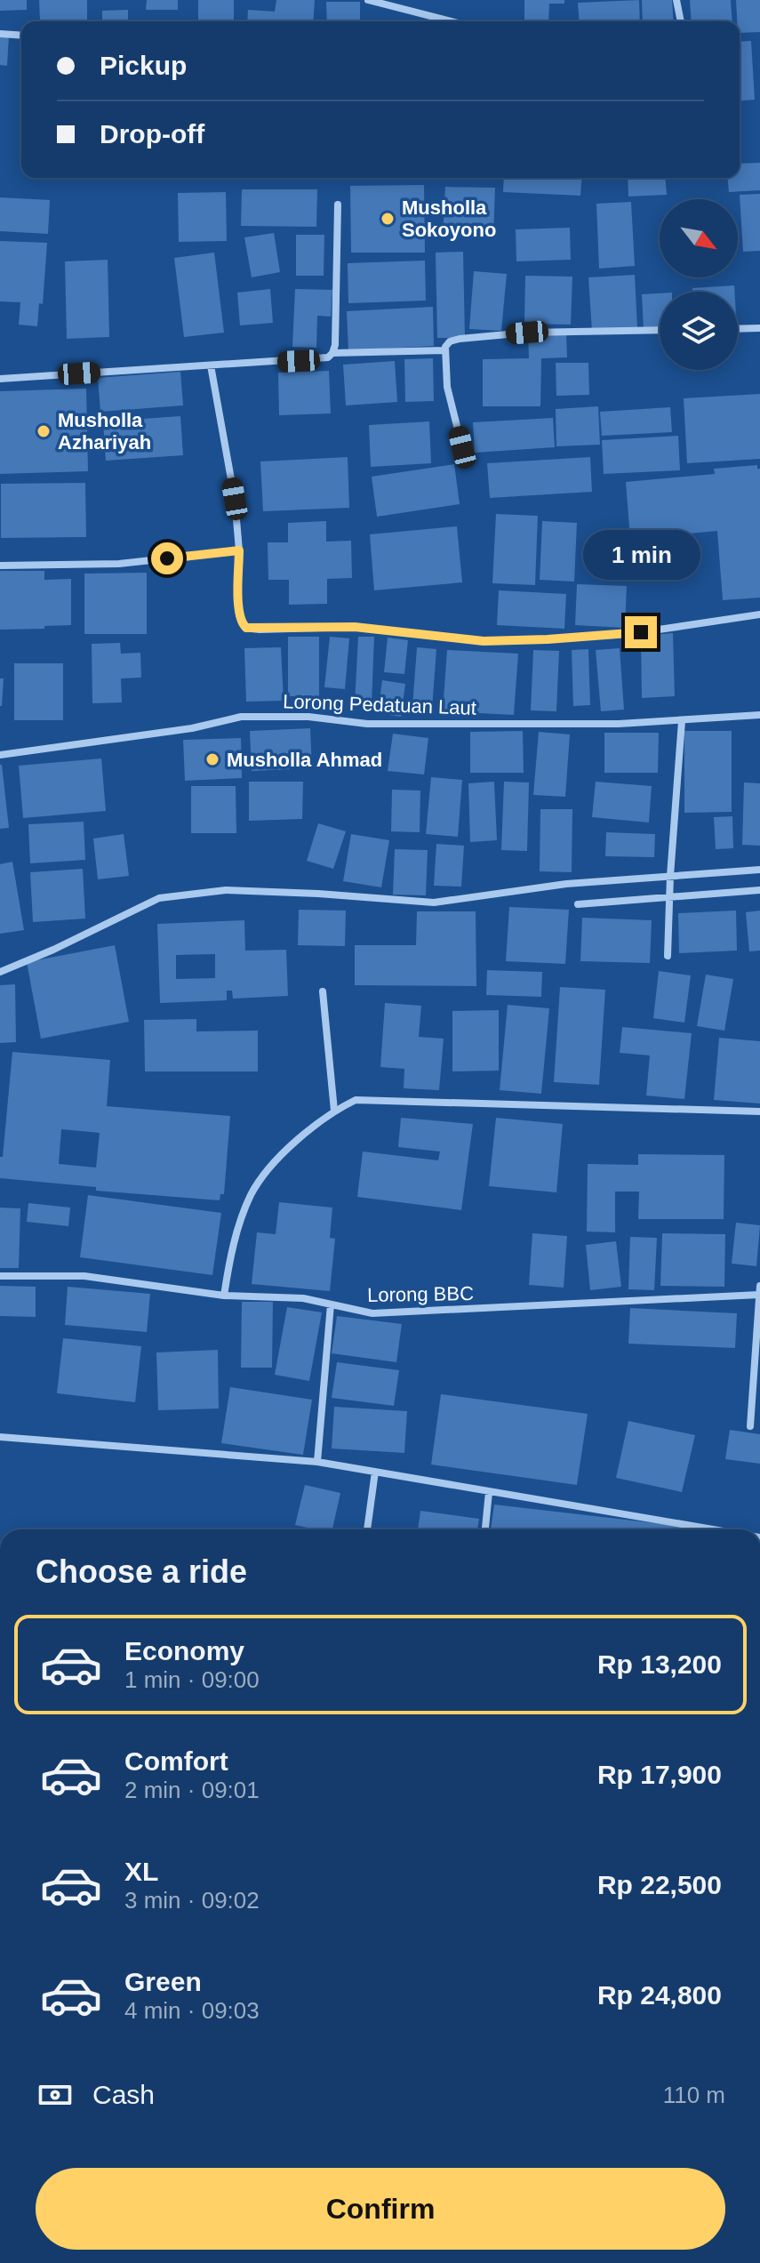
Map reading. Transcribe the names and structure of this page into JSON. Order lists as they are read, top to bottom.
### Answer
{
  "streets": {
    "street": ["Lorong Pedatuan Laut", "Lorong BBC"]
  },
  "places": ["Musholla Sokoyono", "Musholla Azhariyah", "Musholla Ahmad"],
  "north": "bottom right",
  "page": {
    "banner": ["Pickup", "Drop-off"],
    "bubble": "1 min",
    "heading": "Choose a ride",
    "list": [
      {
        "name": "Economy",
        "note": "1 min · 09:00",
        "value": "Rp 13,200"
      },
      {
        "name": "Comfort",
        "note": "2 min · 09:01",
        "value": "Rp 17,900"
      },
      {
        "name": "XL",
        "note": "3 min · 09:02",
        "value": "Rp 22,500"
      },
      {
        "name": "Green",
        "note": "4 min · 09:03",
        "value": "Rp 24,800"
      }
    ],
    "pay": ["Cash", "110 m"],
    "buttons": "Confirm"
  }
}
